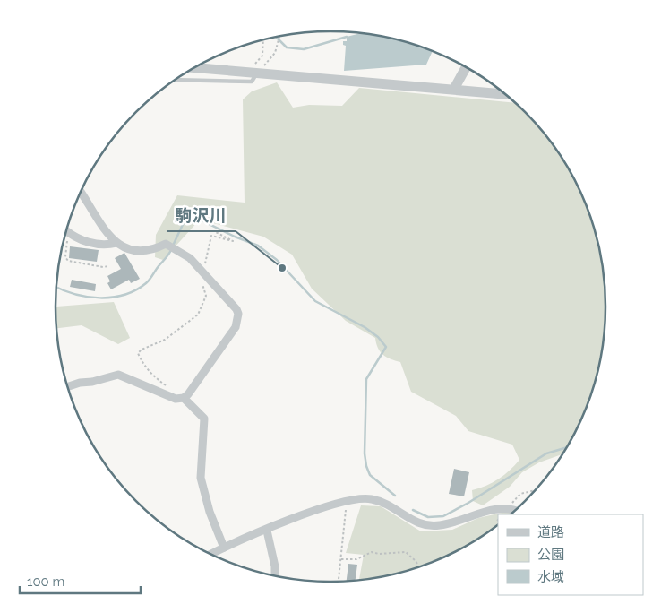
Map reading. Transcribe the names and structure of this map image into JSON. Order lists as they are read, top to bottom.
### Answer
{
  "places": ["駒沢川"],
  "legend": ["道路", "公園", "水域"],
  "scale_bar": "100 m"
}
